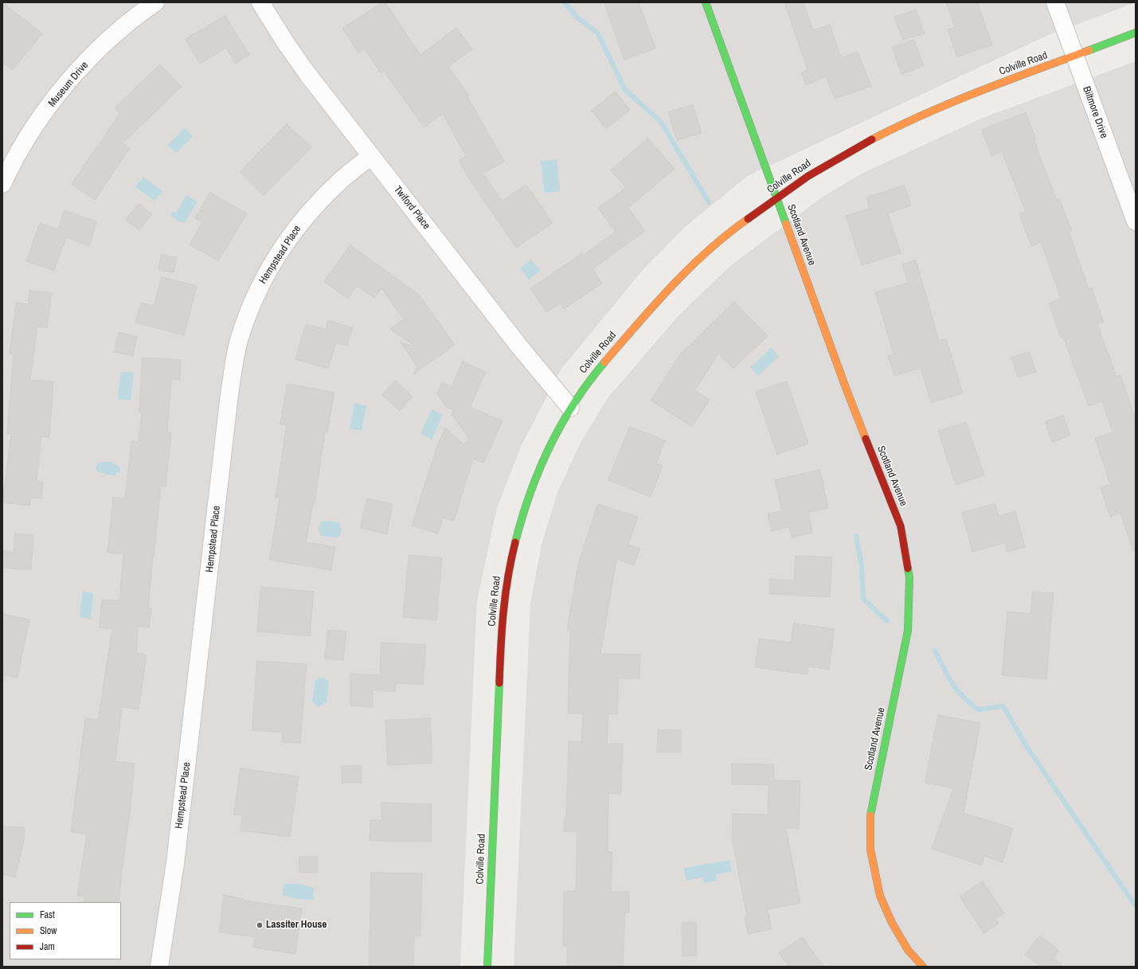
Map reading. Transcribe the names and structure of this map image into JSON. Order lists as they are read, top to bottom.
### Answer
{
  "streets": {
    "street": [
      "Colville Road",
      "Museum Drive",
      "Biltmore Drive",
      "Twiford Place",
      "Scotland Avenue",
      "Hempstead Place"
    ]
  },
  "crossings": [
    ["Colville Road", "Biltmore Drive"],
    ["Colville Road", "Twiford Place"],
    ["Colville Road", "Scotland Avenue"],
    ["Twiford Place", "Hempstead Place"]
  ],
  "places": ["Lassiter House"],
  "legend": ["Fast", "Slow", "Jam"]
}
